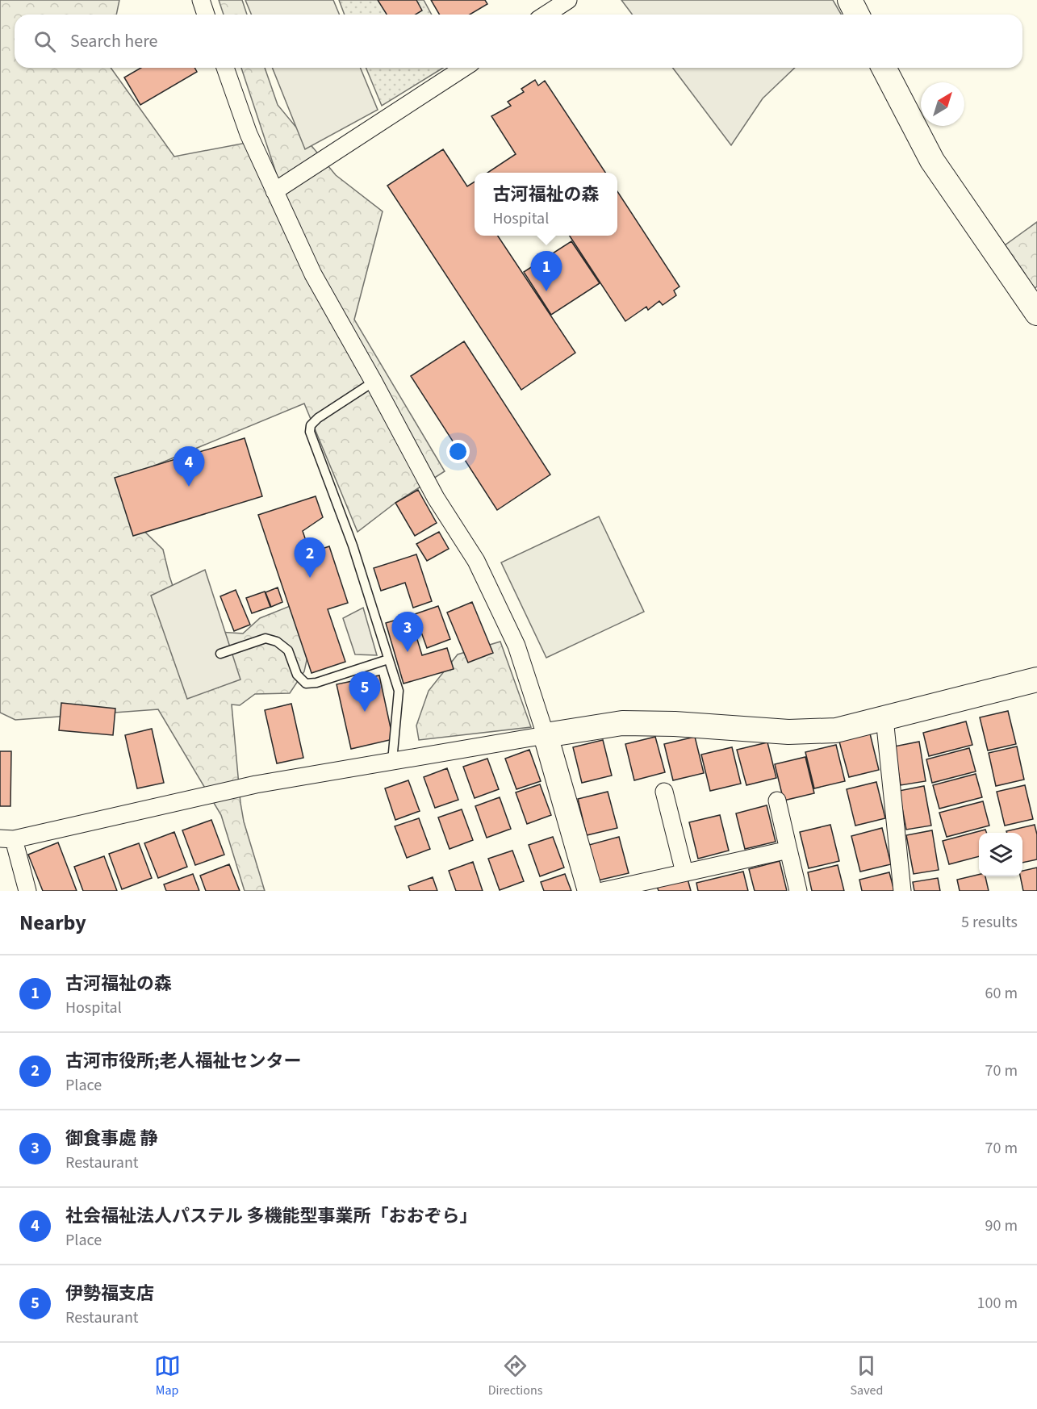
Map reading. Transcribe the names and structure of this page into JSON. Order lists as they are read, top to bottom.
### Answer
{
  "north": "top right",
  "page": {
    "search": "Search here",
    "popup": ["古河福祉の森", "Hospital"],
    "pins": [
      "1",
      "4",
      "2",
      "3",
      "5"
    ],
    "heading": ["Nearby", "5 results"],
    "list": [
      {
        "mark": "1",
        "name": "古河福祉の森",
        "note": "Hospital",
        "value": "60 m"
      },
      {
        "mark": "2",
        "name": "古河市役所;老人福祉センター",
        "note": "Place",
        "value": "70 m"
      },
      {
        "mark": "3",
        "name": "御食事處 静",
        "note": "Restaurant",
        "value": "70 m"
      },
      {
        "mark": "4",
        "name": "社会福祉法人パステル 多機能型事業所「おおぞら」",
        "note": "Place",
        "value": "90 m"
      },
      {
        "mark": "5",
        "name": "伊勢福支店",
        "note": "Restaurant",
        "value": "100 m"
      }
    ],
    "nav": ["Map", "Directions", "Saved"]
  }
}
